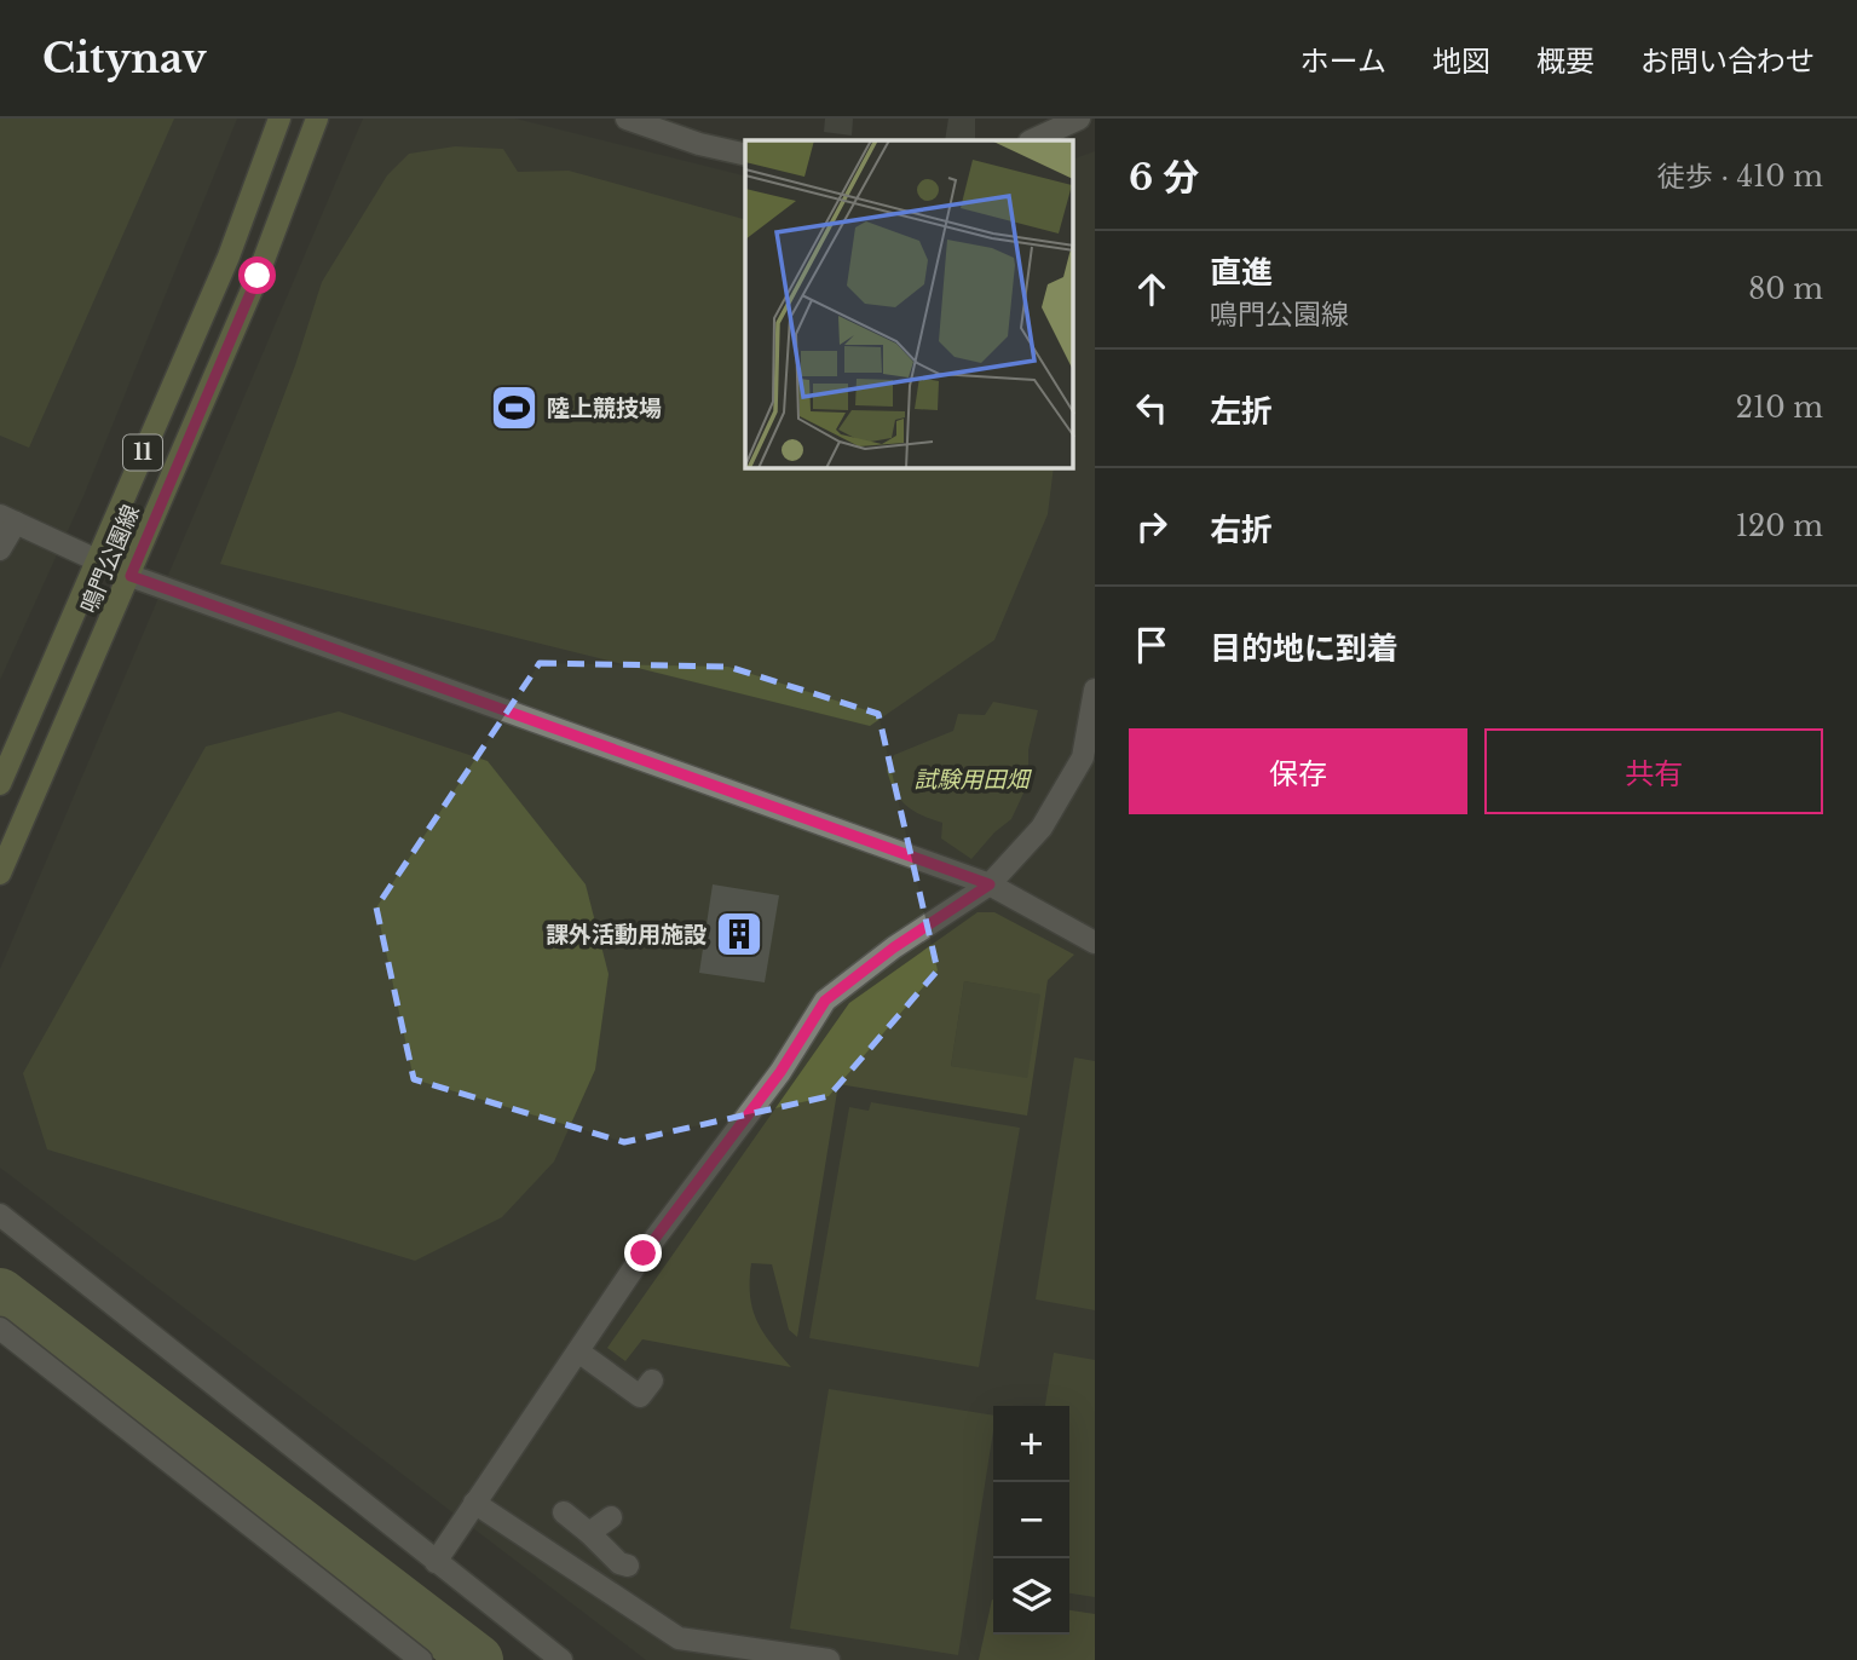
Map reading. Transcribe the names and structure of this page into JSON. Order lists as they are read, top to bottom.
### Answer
{
  "streets": {
    "main road": ["11", "鳴門公園線"]
  },
  "parks": ["試験用田畑"],
  "places": {
    "sports": ["陸上競技場"],
    "building": ["課外活動用施設"]
  },
  "page": {
    "header": "Citynav",
    "nav": [
      "ホーム",
      "地図",
      "概要",
      "お問い合わせ"
    ],
    "heading": ["6 分", "徒歩 · 410 m"],
    "list": [
      ["直進", "鳴門公園線", "80 m"],
      ["左折", "210 m"],
      ["右折", "120 m"],
      "目的地に到着"
    ],
    "buttons": ["保存", "共有"],
    "map_buttons": ["+", "−"]
  }
}
